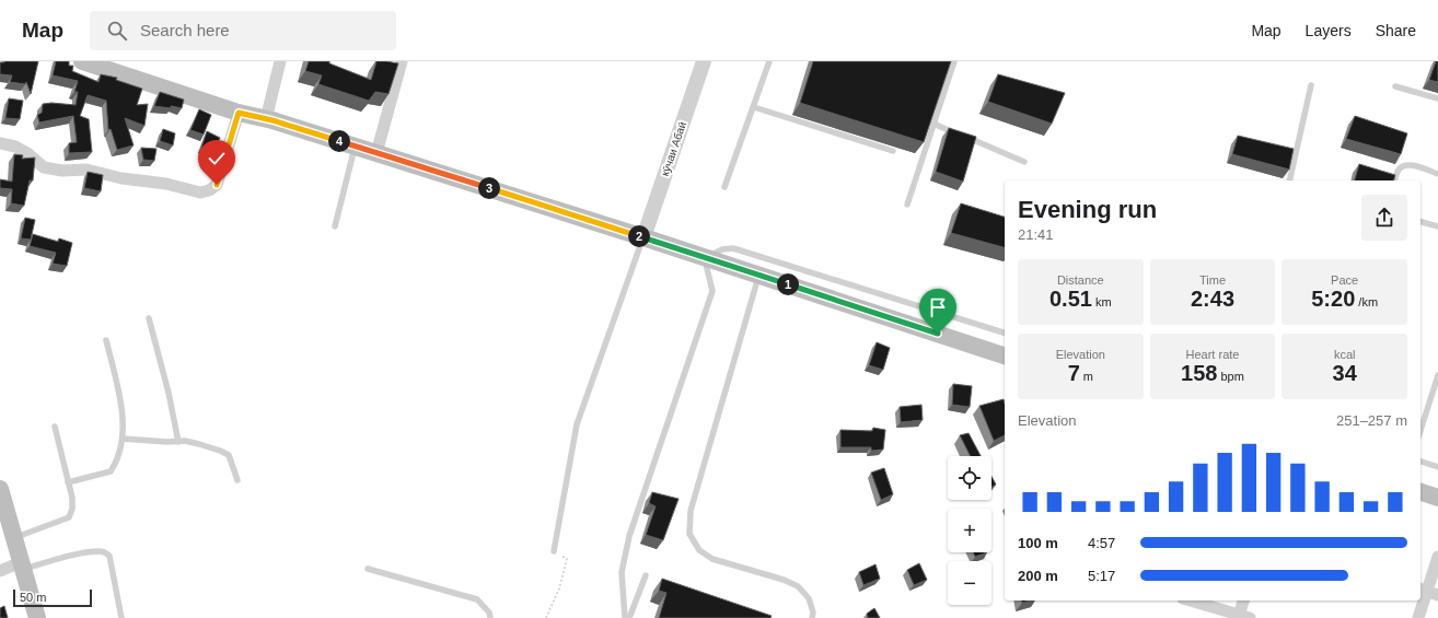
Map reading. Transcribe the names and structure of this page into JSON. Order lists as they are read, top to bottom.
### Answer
{
  "streets": {
    "street": ["кӯчаи Абаӣ"]
  },
  "scale_bar": "50 m",
  "page": {
    "header": "Map",
    "search": "Search here",
    "nav": ["Map", "Layers", "Share"],
    "pins": [
      "4",
      "3",
      "2",
      "1"
    ],
    "heading": ["Evening run", "21:41"],
    "stats": [
      ["Distance", "0.51 km"],
      ["Time", "2:43"],
      ["Pace", "5:20 /km"],
      ["Elevation", "7 m"],
      ["Heart rate", "158 bpm"],
      ["kcal", "34"]
    ],
    "chart": ["Elevation", "251–257 m"],
    "map_buttons": ["+", "−"],
    "list": [
      {
        "name": "100 m",
        "note": "4:57"
      },
      {
        "name": "200 m",
        "note": "5:17"
      }
    ],
    "scale": "50 m"
  }
}
